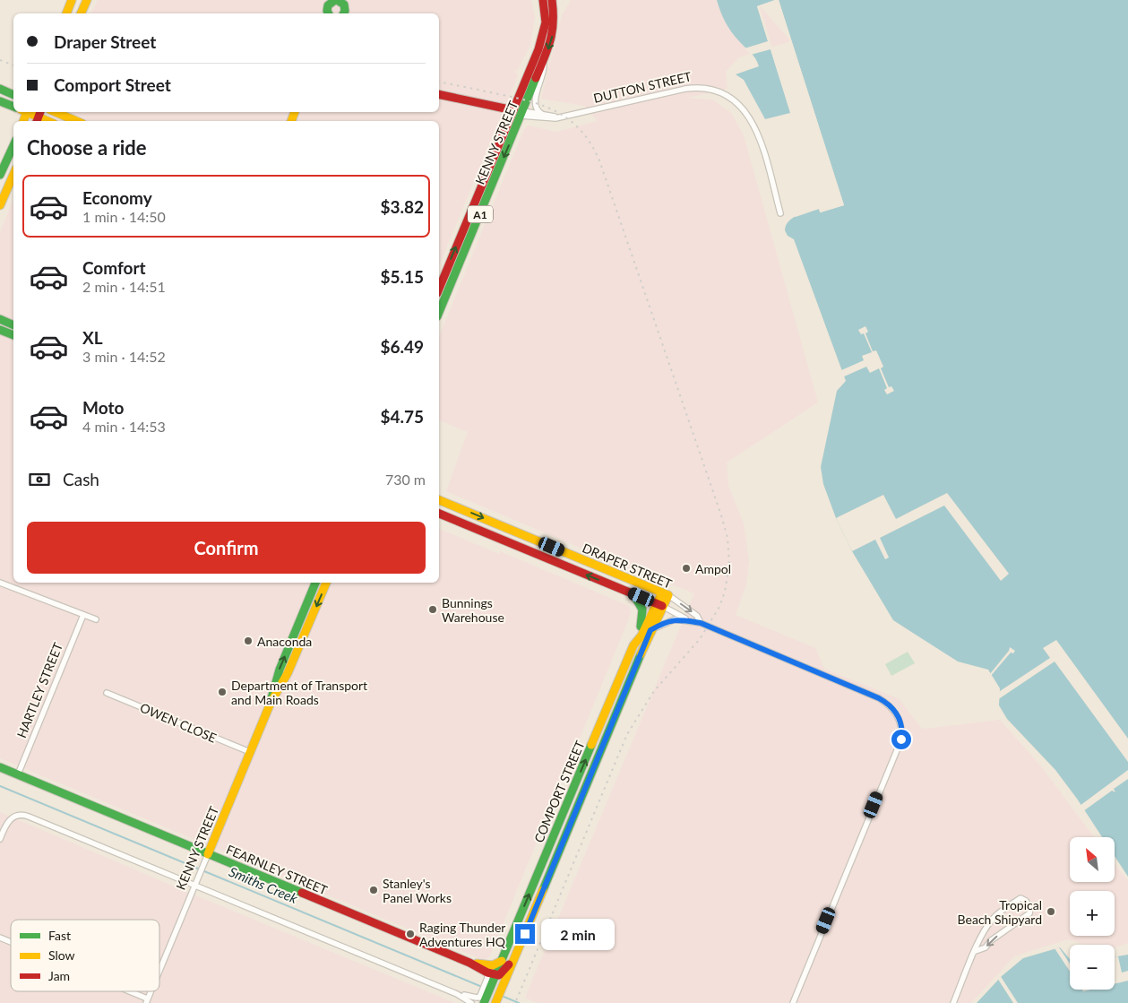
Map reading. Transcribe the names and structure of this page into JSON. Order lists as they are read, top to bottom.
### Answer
{
  "streets": {
    "main road": [
      "DUTTON STREET",
      "KENNY STREET",
      "A1",
      "DRAPER STREET",
      "COMPORT STREET",
      "FEARNLEY STREET"
    ],
    "street": ["HARTLEY STREET", "OWEN CLOSE"]
  },
  "crossings": [
    ["DUTTON STREET", "KENNY STREET"],
    ["KENNY STREET", "OWEN CLOSE"],
    ["KENNY STREET", "FEARNLEY STREET"],
    ["DRAPER STREET", "COMPORT STREET"],
    ["HARTLEY STREET", "FEARNLEY STREET"],
    ["COMPORT STREET", "FEARNLEY STREET"]
  ],
  "water": ["Smiths Creek"],
  "places": [
    "Ampol",
    "Bunnings Warehouse",
    "Anaconda",
    "Department of Transport and Main Roads",
    "Stanley's Panel Works",
    "Tropical Beach Shipyard",
    "Raging Thunder Adventures HQ"
  ],
  "legend": ["Fast", "Slow", "Jam"],
  "north": "top left",
  "page": {
    "banner": ["Draper Street", "Comport Street"],
    "heading": "Choose a ride",
    "list": [
      {
        "name": "Economy",
        "note": "1 min · 14:50",
        "value": "$3.82"
      },
      {
        "name": "Comfort",
        "note": "2 min · 14:51",
        "value": "$5.15"
      },
      {
        "name": "XL",
        "note": "3 min · 14:52",
        "value": "$6.49"
      },
      {
        "name": "Moto",
        "note": "4 min · 14:53",
        "value": "$4.75"
      }
    ],
    "pay": ["Cash", "730 m"],
    "buttons": "Confirm",
    "map_buttons": ["+", "−"],
    "bubble": "2 min"
  }
}
